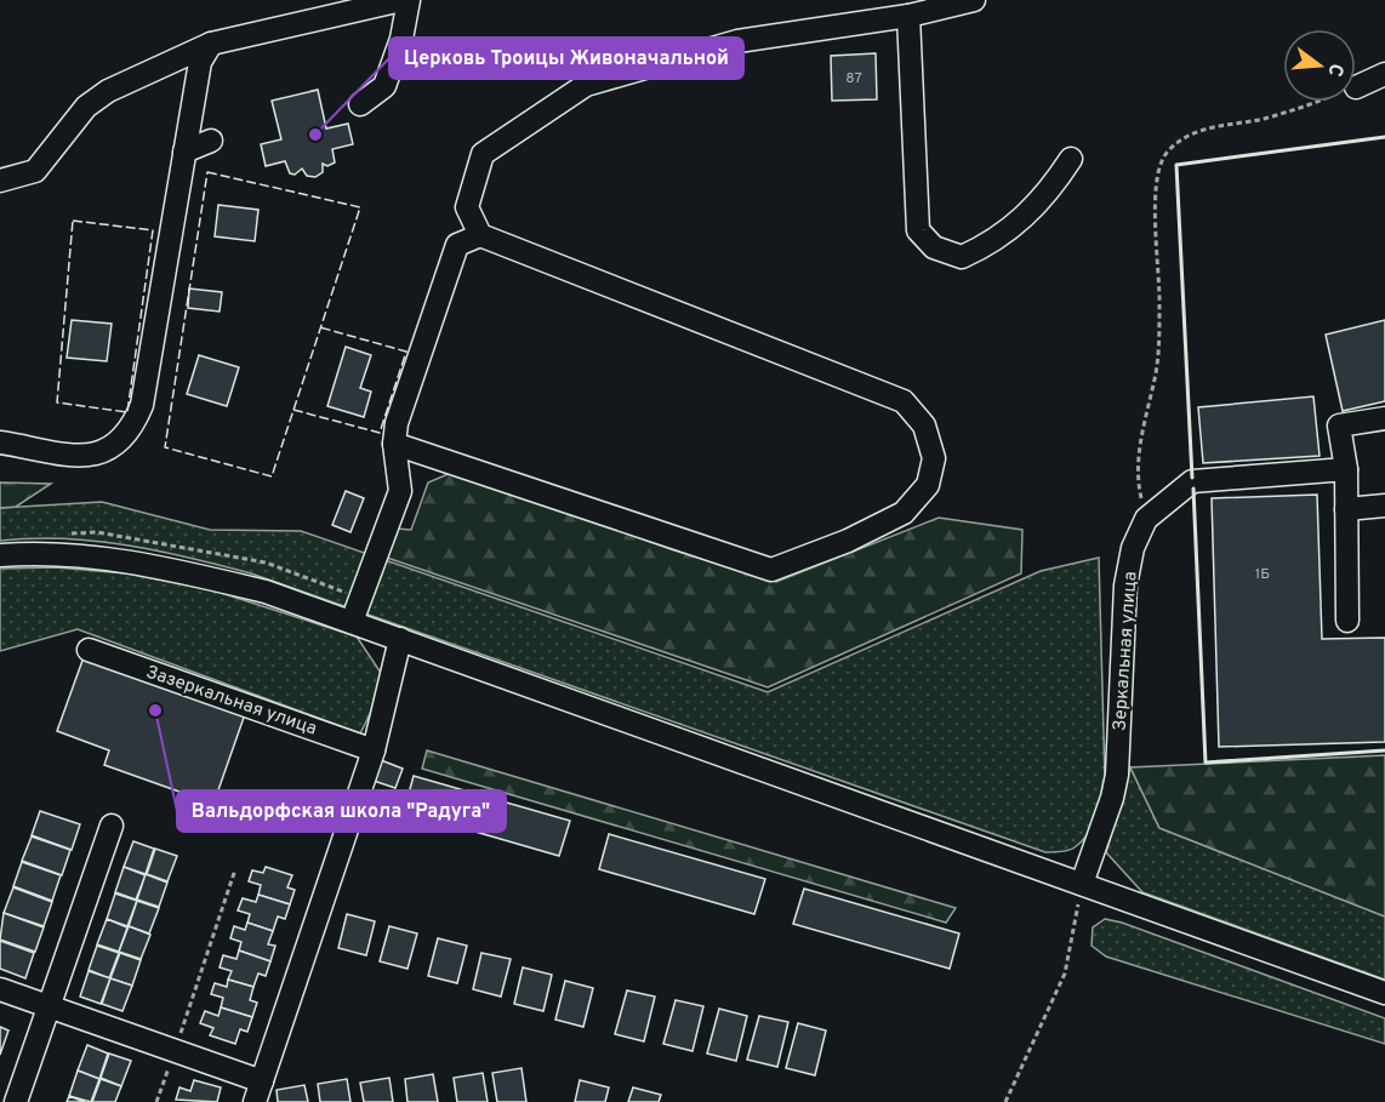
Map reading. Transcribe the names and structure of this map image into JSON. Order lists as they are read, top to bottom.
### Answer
{
  "streets": {
    "street": ["Зеркальная улица", "Зазеркальная улица"]
  },
  "places": ["Церковь Троицы Живоначальной", "Вальдорфская школа \"Радуга\""],
  "house_numbers": ["87", "1Б"],
  "north": "right"
}
